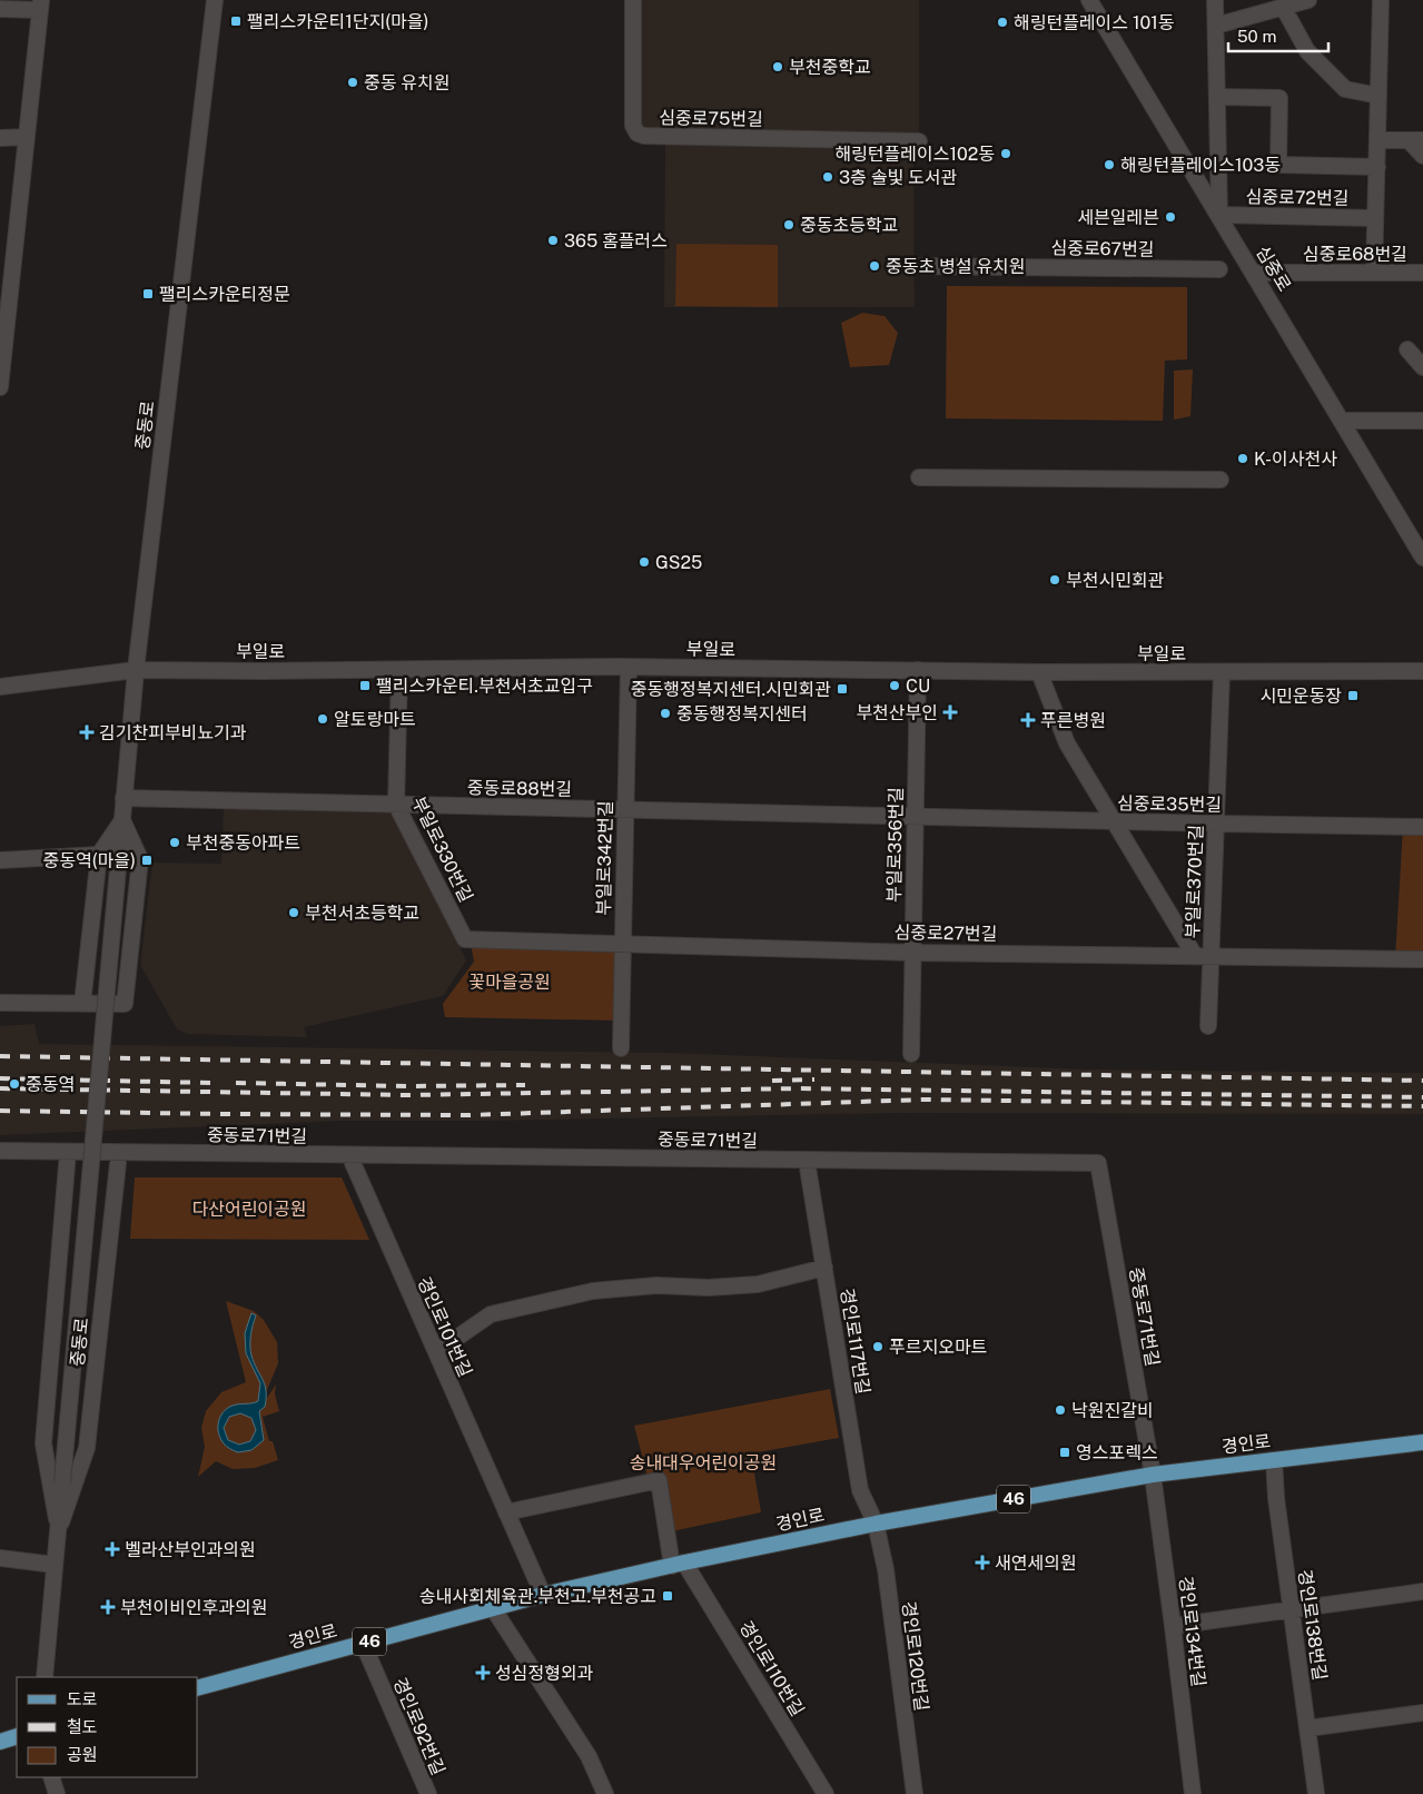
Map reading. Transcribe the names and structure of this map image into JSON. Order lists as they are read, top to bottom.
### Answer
{
  "streets": {
    "main road": ["경인로", "46"],
    "street": [
      "심중로75번길",
      "심중로72번길",
      "심중로67번길",
      "심중로68번길",
      "심중로",
      "중동로",
      "부일로",
      "중동로88번길",
      "심중로35번길",
      "부일로356번길",
      "부일로330번길",
      "부일로342번길",
      "부일로370번길",
      "심중로27번길",
      "중동로71번길",
      "경인로101번길",
      "경인로117번길",
      "경인로138번길",
      "경인로134번길",
      "경인로120번길",
      "경인로110번길",
      "경인로92번길"
    ]
  },
  "crossings": [
    ["심중로72번길", "심중로"],
    ["심중로68번길", "심중로"],
    ["중동로", "부일로"],
    ["중동로", "중동로88번길"],
    ["중동로", "중동로71번길"],
    ["부일로", "부일로356번길"],
    ["부일로", "부일로330번길"],
    ["부일로", "부일로342번길"],
    ["부일로", "부일로370번길"],
    ["중동로88번길", "심중로35번길"],
    ["중동로88번길", "부일로356번길"],
    ["중동로88번길", "부일로330번길"],
    ["중동로88번길", "부일로342번길"],
    ["심중로35번길", "부일로356번길"],
    ["심중로35번길", "부일로370번길"],
    ["부일로356번길", "심중로27번길"],
    ["부일로330번길", "심중로27번길"],
    ["부일로342번길", "심중로27번길"],
    ["부일로370번길", "심중로27번길"],
    ["중동로71번길", "경인로101번길"],
    ["중동로71번길", "경인로117번길"],
    ["중동로71번길", "경인로"],
    ["중동로71번길", "경인로134번길"],
    ["경인로101번길", "경인로"],
    ["경인로117번길", "경인로"],
    ["경인로117번길", "경인로120번길"],
    ["경인로", "경인로138번길"],
    ["경인로", "경인로134번길"],
    ["경인로", "경인로120번길"],
    ["경인로", "경인로110번길"],
    ["경인로", "경인로92번길"]
  ],
  "parks": ["꽃마을공원", "다산어린이공원", "송내대우어린이공원"],
  "places": {
    "transit": [
      "팰리스카운티1단지(마을)",
      "팰리스카운티정문",
      "팰리스카운티.부천서초교입구",
      "중동행정복지센터.시민회관",
      "시민운동장",
      "중동역(마을)",
      "영스포렉스",
      "송내사회체육관.부천고.부천공고"
    ],
    "other": [
      "해링턴플레이스 101동",
      "부천중학교",
      "중동 유치원",
      "해링턴플레이스102동",
      "해링턴플레이스103동",
      "3층 솔빛 도서관",
      "세븐일레븐",
      "중동초등학교",
      "365 홈플러스",
      "중동초 병설 유치원",
      "K-이사천사",
      "GS25",
      "부천시민회관",
      "CU",
      "중동행정복지센터",
      "알토랑마트",
      "부천중동아파트",
      "부천서초등학교",
      "중동역",
      "푸르지오마트",
      "낙원진갈비"
    ],
    "health": [
      "부천산부인",
      "푸른병원",
      "김기찬피부비뇨기과",
      "벨라산부인과의원",
      "새연세의원",
      "부천이비인후과의원",
      "성심정형외과"
    ]
  },
  "legend": ["도로", "철도", "공원"],
  "scale_bar": "50 m"
}
